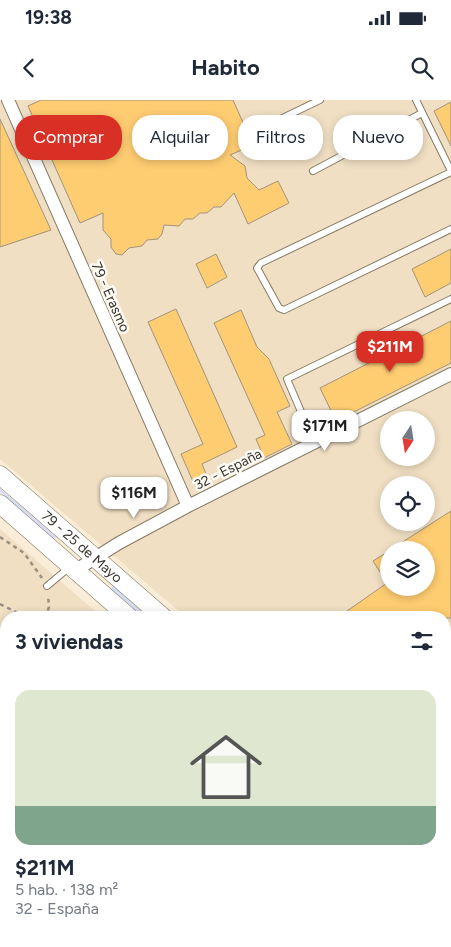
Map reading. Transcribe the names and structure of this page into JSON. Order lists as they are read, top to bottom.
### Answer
{
  "streets": {
    "main road": ["79 - 25 de Mayo"],
    "street": ["79 - Erasmo", "32 - España"]
  },
  "crossings": [
    ["79 - Erasmo", "32 - España"],
    ["32 - España", "79 - 25 de Mayo"]
  ],
  "north": "bottom",
  "page": {
    "status": "19:38",
    "header": "Habito",
    "chip": [
      "Comprar",
      "Alquilar",
      "Filtros",
      "Nuevo"
    ],
    "price": ["$211M", "$171M", "$116M"],
    "heading": "3 viviendas",
    "list": [
      {
        "name": "$211M",
        "note": "5 hab. · 138 m² · 32 - España"
      }
    ]
  }
}
